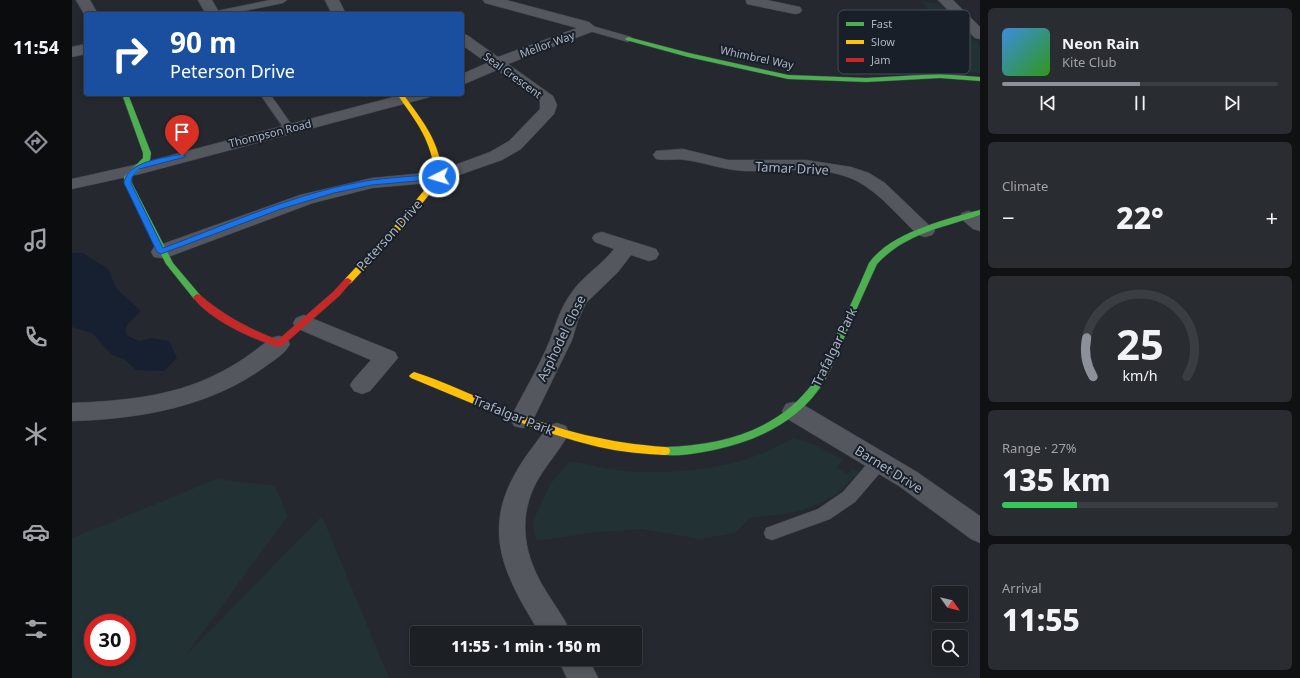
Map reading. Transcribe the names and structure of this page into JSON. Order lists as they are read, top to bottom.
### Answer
{
  "streets": {
    "street": [
      "Mellor Way",
      "Whimbrel Way",
      "Seal Crescent",
      "Thompson Road",
      "Tamar Drive",
      "Peterson Drive",
      "Asphodel Close",
      "Trafalgar Park",
      "Barnet Drive"
    ]
  },
  "crossings": [
    ["Mellor Way", "Whimbrel Way"],
    ["Mellor Way", "Seal Crescent"],
    ["Seal Crescent", "Peterson Drive"],
    ["Tamar Drive", "Trafalgar Park"],
    ["Asphodel Close", "Trafalgar Park"],
    ["Trafalgar Park", "Barnet Drive"]
  ],
  "legend": ["Fast", "Slow", "Jam"],
  "north": "bottom right",
  "page": {
    "tabs": "11:54",
    "turn": ["90 m", "Peterson Drive"],
    "song": ["Neon Rain", "Kite Club"],
    "tile": [
      "Climate",
      ["Range · 27%", "135 km"],
      ["Arrival", "11:55"]
    ],
    "heat": ["−", "22°", "+"],
    "limit": "30",
    "trip": "11:55 · 1 min · 150 m",
    "gauge": ["25", "km/h"]
  }
}
